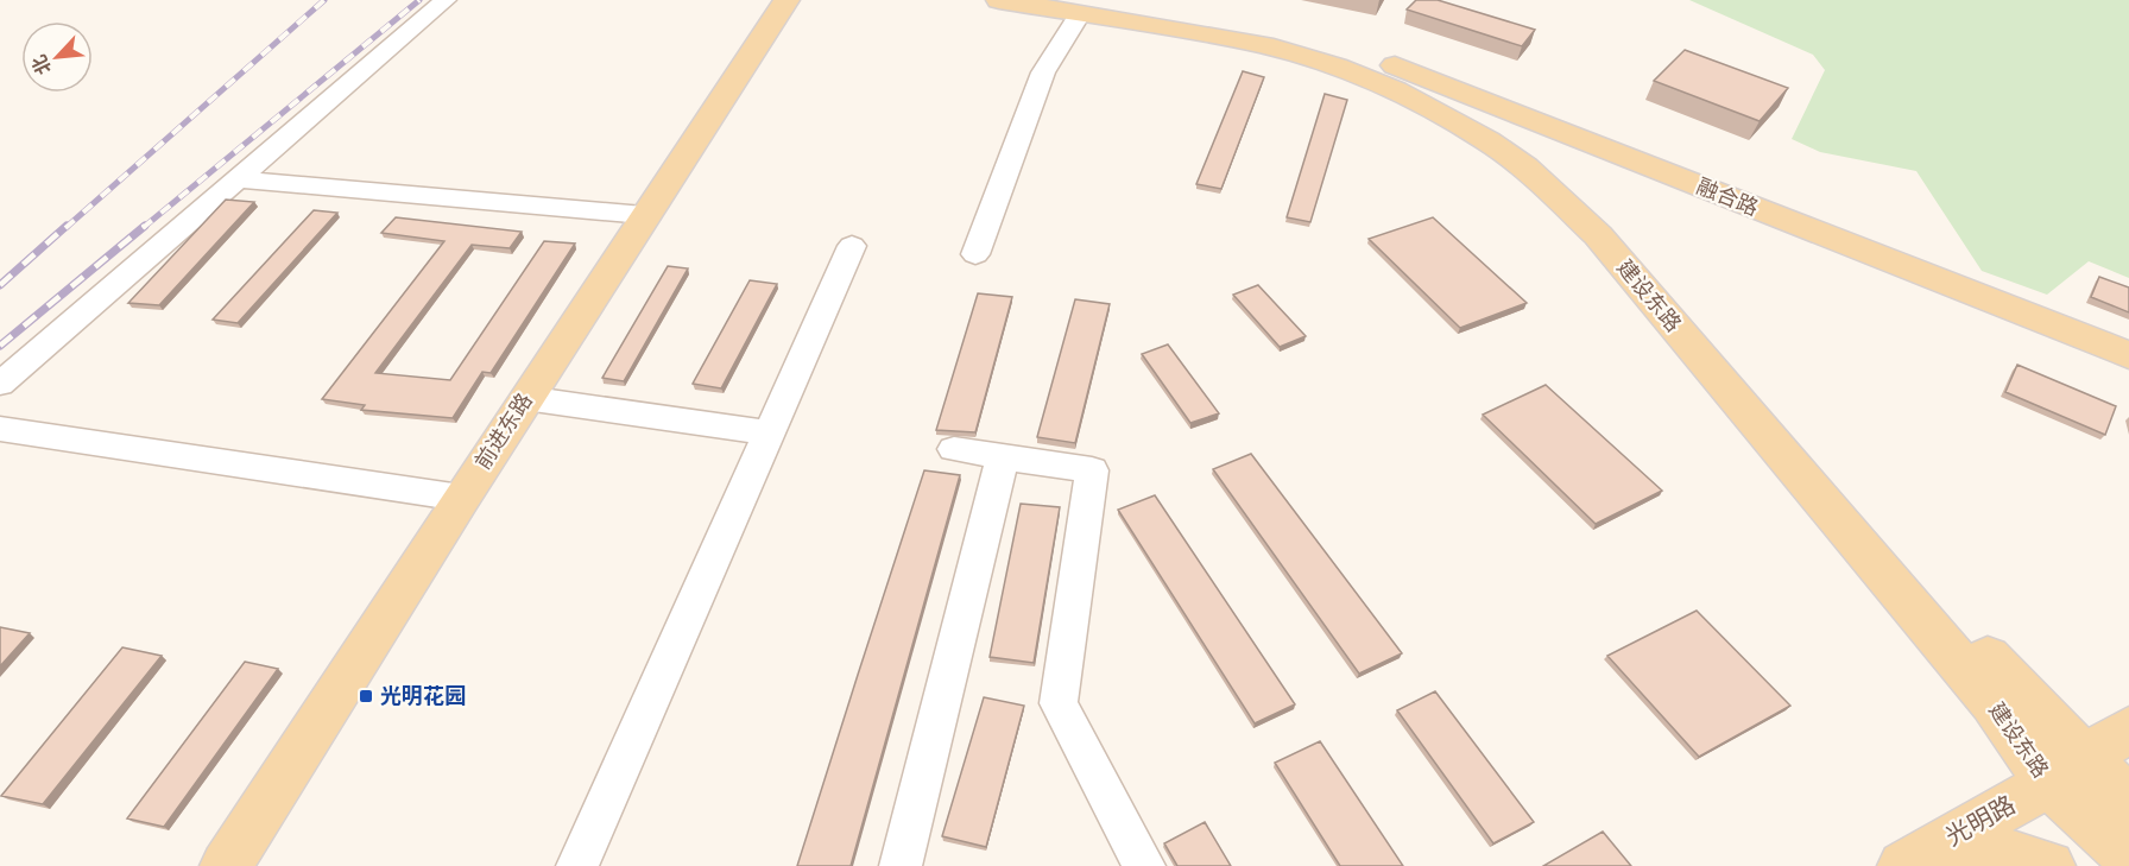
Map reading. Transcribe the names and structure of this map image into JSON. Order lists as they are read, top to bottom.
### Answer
{
  "streets": {
    "main road": [
      "融合路",
      "建设东路",
      "前进东路",
      "光明路"
    ]
  },
  "crossings": [
    ["融合路", "建设东路"],
    ["建设东路", "光明路"]
  ],
  "places": {
    "transit": ["光明花园"]
  },
  "north": "bottom left"
}
